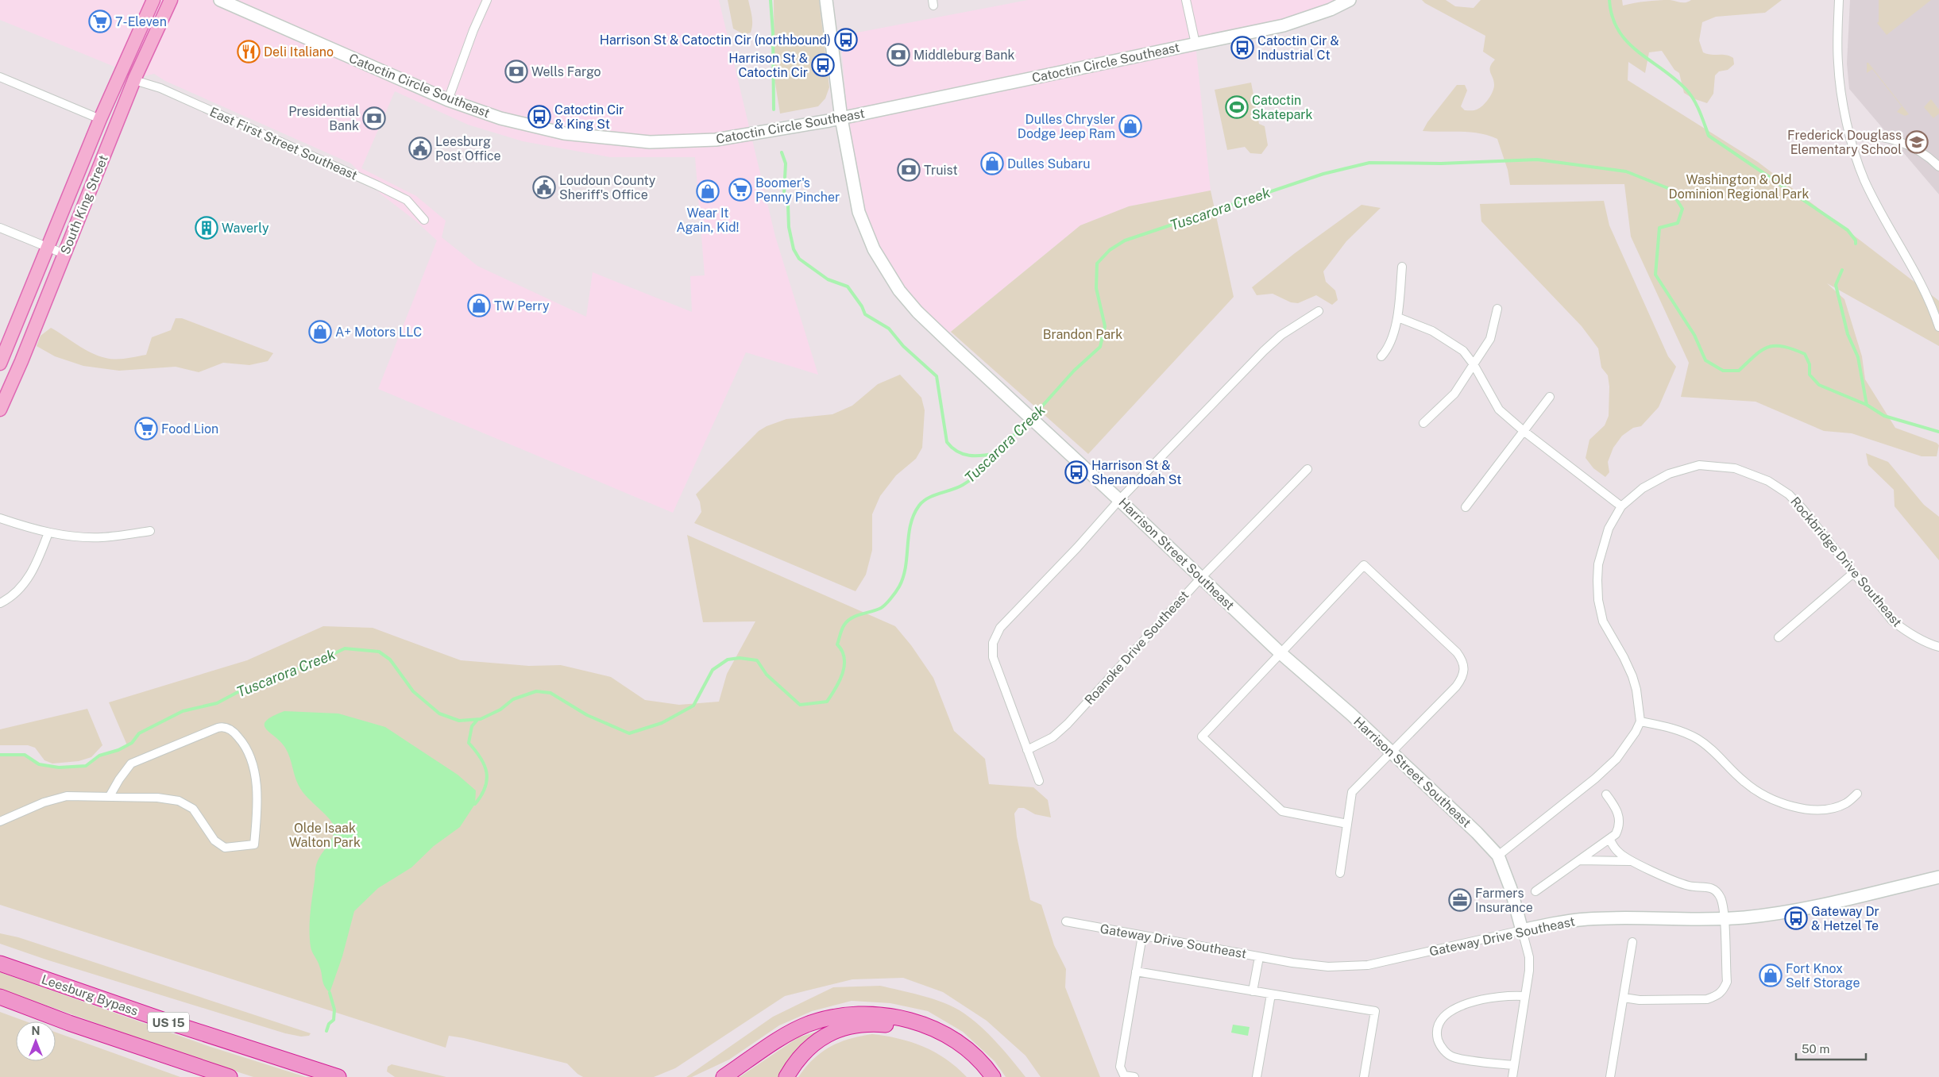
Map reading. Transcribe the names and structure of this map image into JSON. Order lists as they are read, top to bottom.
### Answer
{
  "streets": {
    "highway": ["Leesburg Bypass", "US 15"],
    "main road": ["South King Street"],
    "street": [
      "Catoctin Circle Southeast",
      "East First Street Southeast",
      "Harrison Street Southeast",
      "Rockbridge Drive Southeast",
      "Roanoke Drive Southeast",
      "Gateway Drive Southeast"
    ]
  },
  "crossings": [
    ["Catoctin Circle Southeast", "Harrison Street Southeast"],
    ["East First Street Southeast", "South King Street"],
    ["Harrison Street Southeast", "Roanoke Drive Southeast"],
    ["Harrison Street Southeast", "Gateway Drive Southeast"]
  ],
  "water": ["Tuscarora Creek"],
  "parks": ["Washington & Old Dominion Regional Park", "Brandon Park", "Olde Isaak Walton Park"],
  "places": {
    "supermarket": ["7-Eleven", "Boomer's Penny Pincher", "Food Lion"],
    "bus stop": [
      "Harrison St & Catoctin Cir (northbound)",
      "Catoctin Cir & Industrial Ct",
      "Harrison St & Catoctin Cir",
      "Catoctin Cir & King St",
      "Harrison St & Shenandoah St",
      "Gateway Dr & Hetzel Te"
    ],
    "restaurant": ["Deli Italiano"],
    "bank": [
      "Middleburg Bank",
      "Wells Fargo",
      "Presidential Bank",
      "Truist"
    ],
    "sports": ["Catoctin Skatepark"],
    "shop": [
      "Dulles Chrysler Dodge Jeep Ram",
      "Dulles Subaru",
      "Wear It Again, Kid!",
      "TW Perry",
      "A+ Motors LLC",
      "Fort Knox Self Storage"
    ],
    "school or university": ["Frederick Douglass Elementary School"],
    "public building": ["Leesburg Post Office", "Loudoun County Sheriff's Office"],
    "building": ["Waverly"],
    "office": ["Farmers Insurance"]
  },
  "scale_bar": "50 m",
  "north": "top"
}
